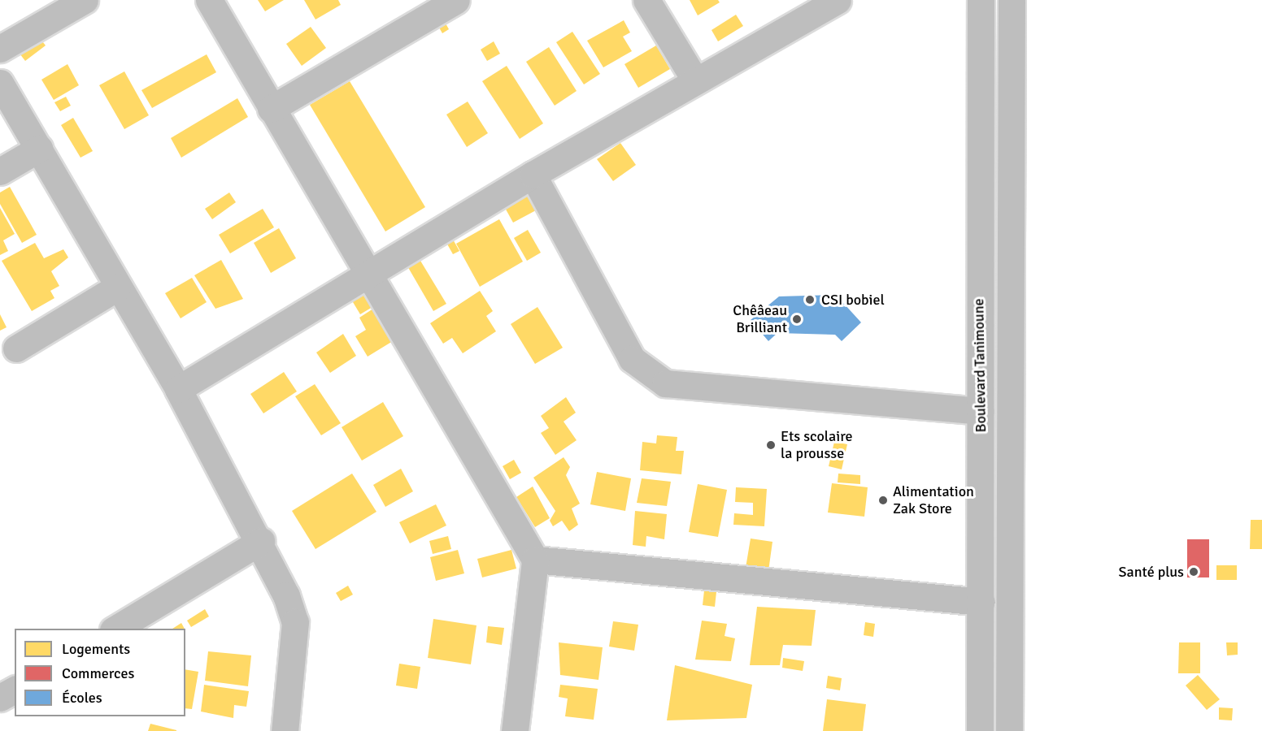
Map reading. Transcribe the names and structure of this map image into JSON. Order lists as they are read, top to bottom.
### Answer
{
  "streets": {
    "street": ["Boulevard Tanimoune"]
  },
  "places": [
    "CSI bobiel",
    "Chêâeau Brilliant",
    "Ets scolaire la prousse",
    "Alimentation Zak Store",
    "Santé plus"
  ],
  "legend": ["Logements", "Commerces", "Écoles"]
}
